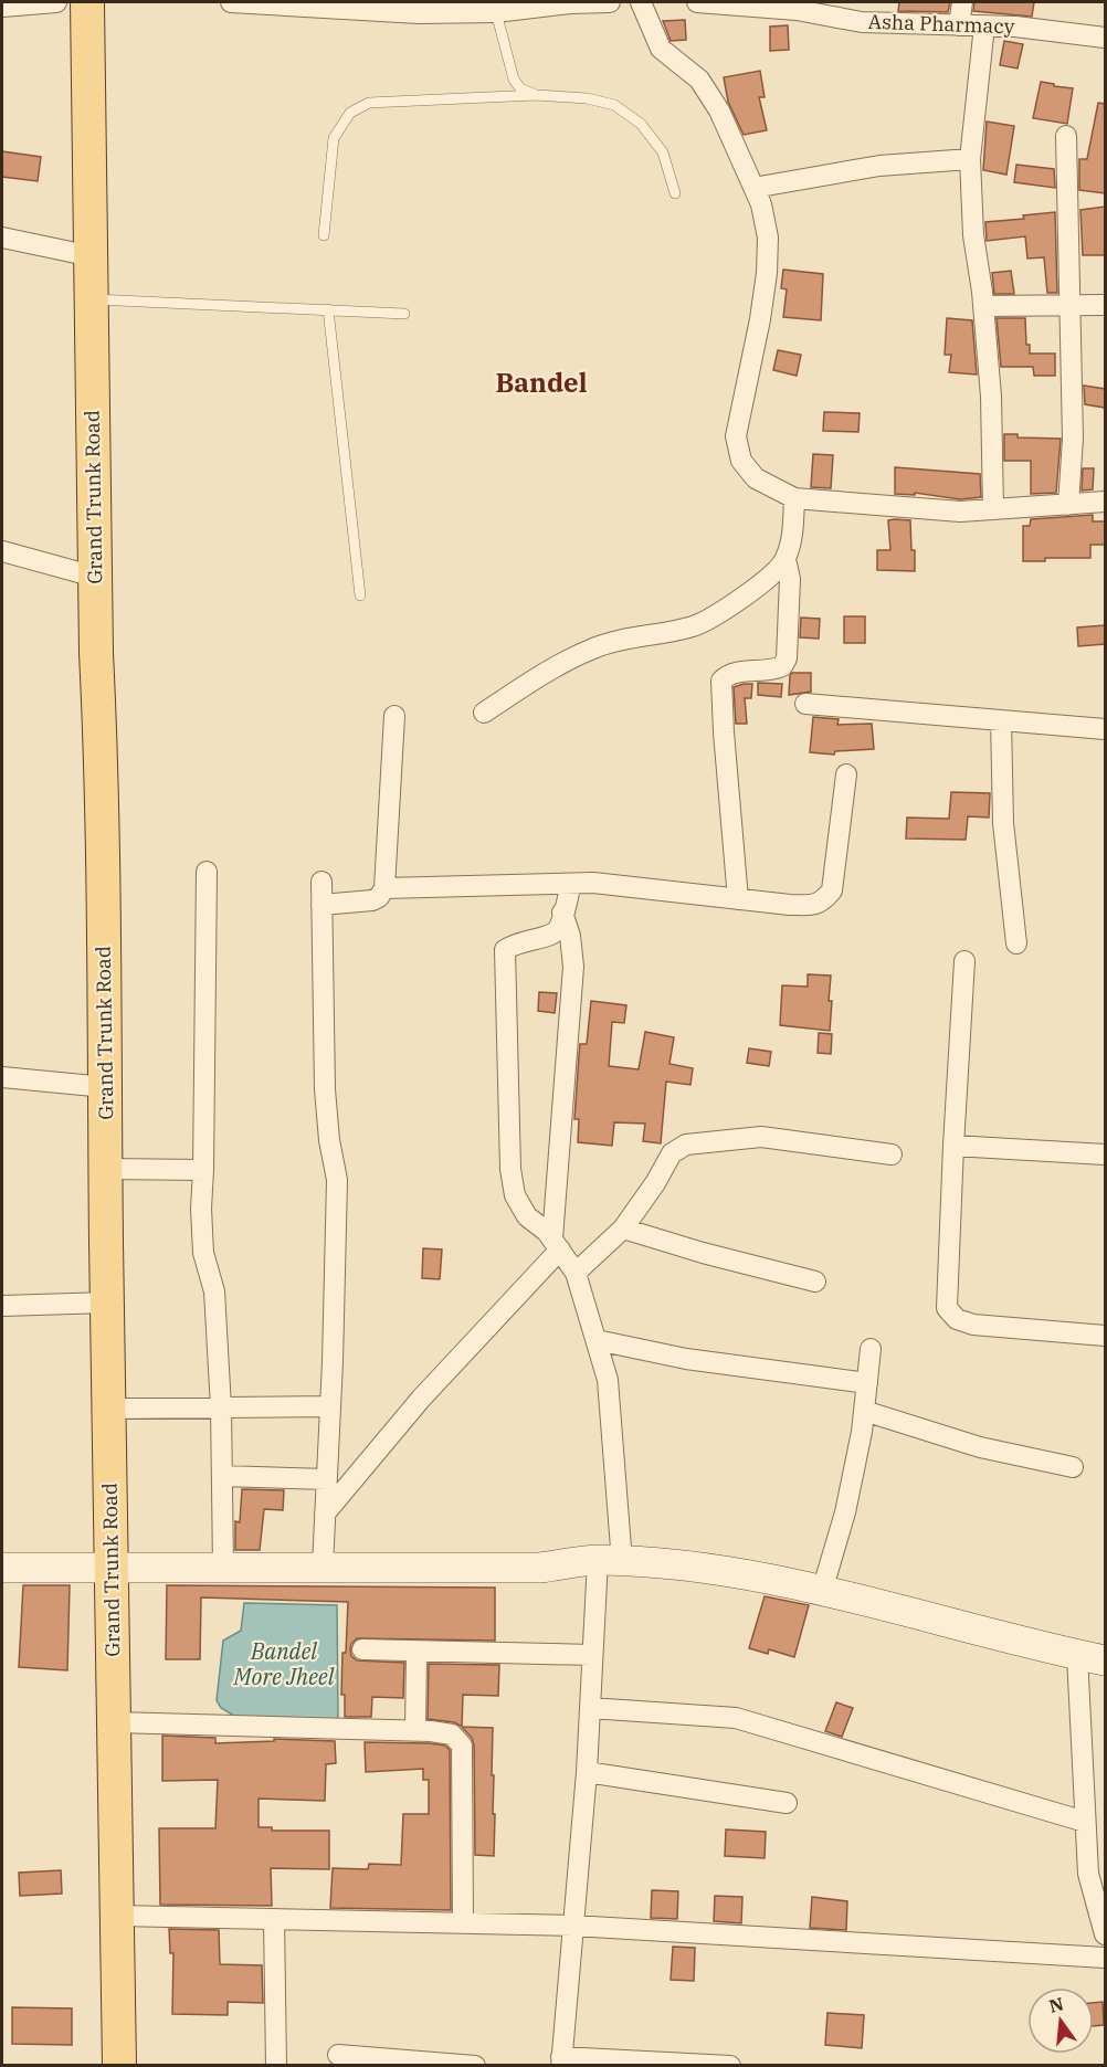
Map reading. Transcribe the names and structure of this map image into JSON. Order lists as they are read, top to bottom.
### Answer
{
  "streets": {
    "main road": ["Grand Trunk Road"],
    "street": ["Asha Pharmacy"]
  },
  "districts": ["Bandel"],
  "water": ["Bandel More Jheel"],
  "north": "top"
}
